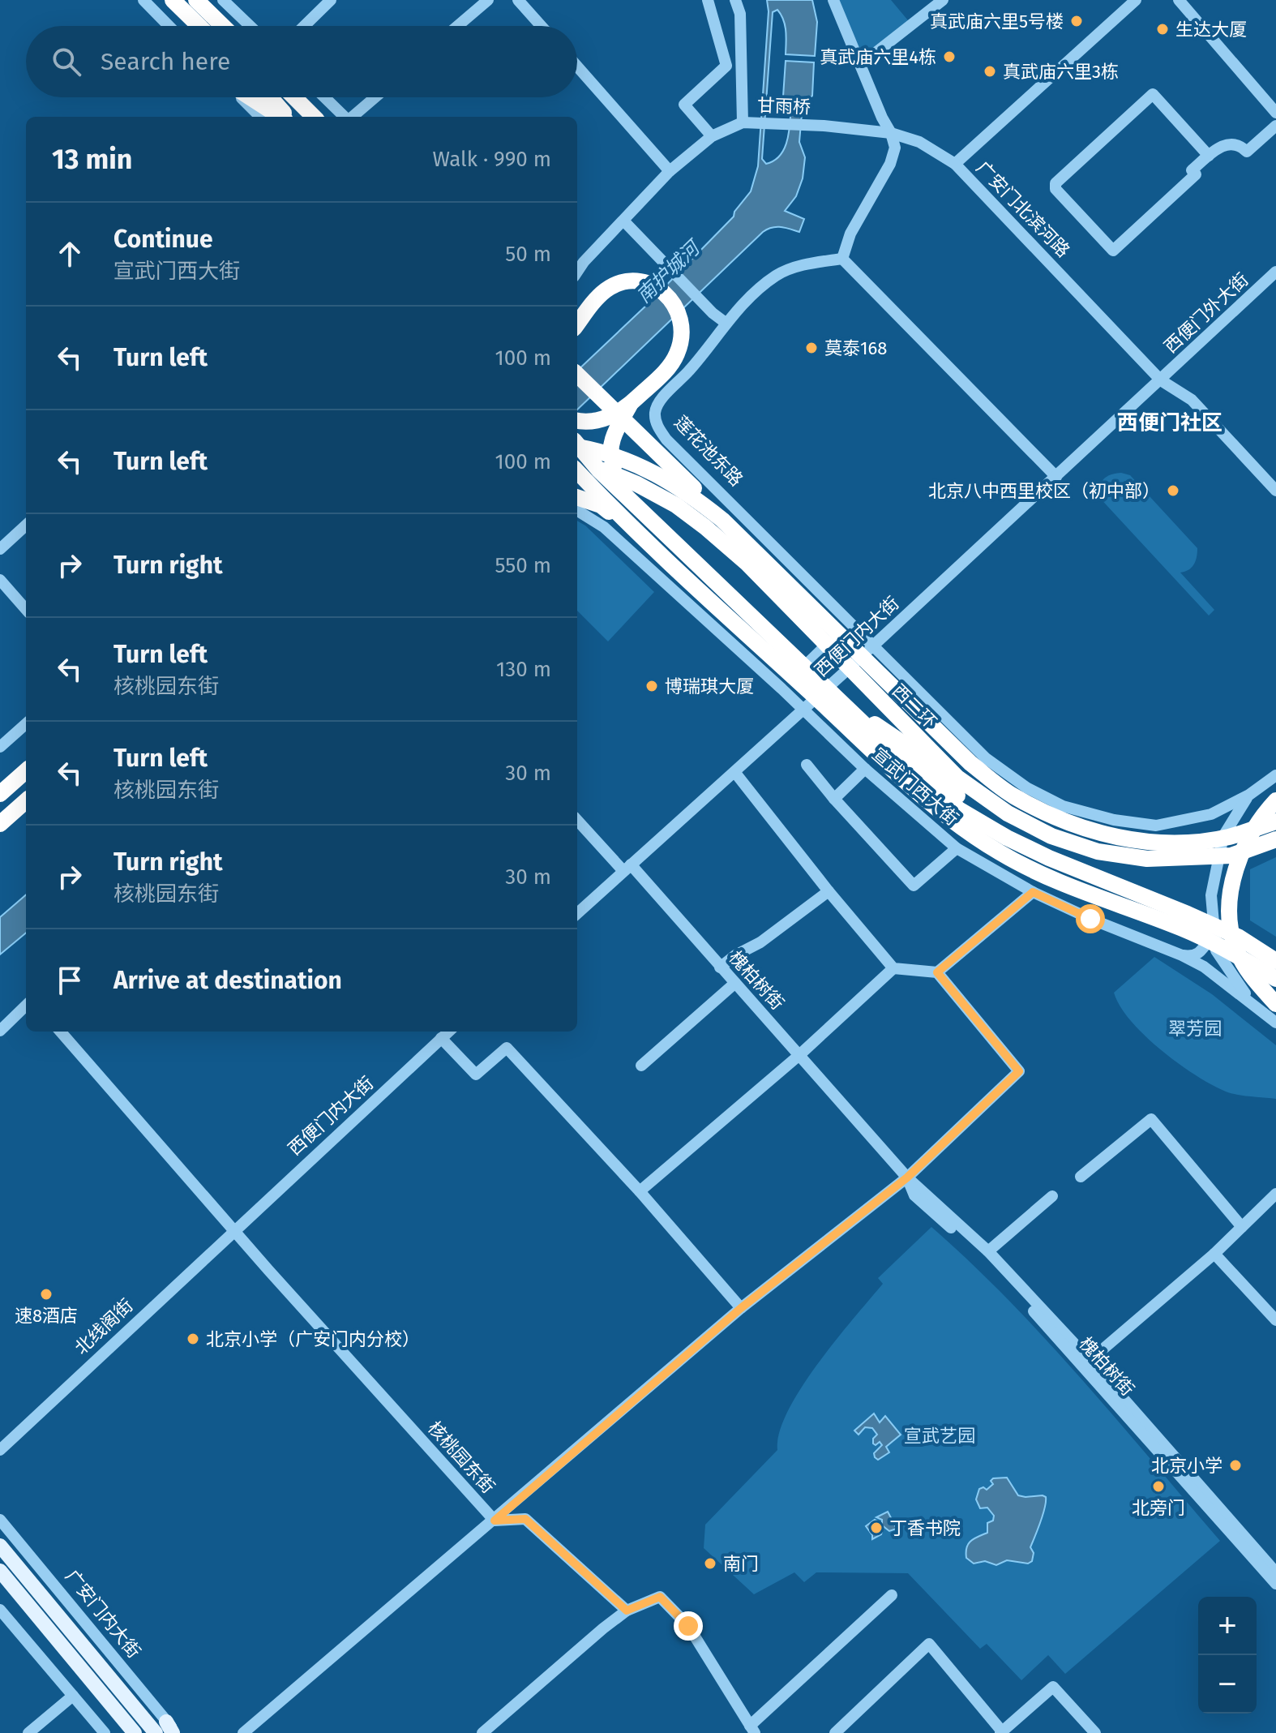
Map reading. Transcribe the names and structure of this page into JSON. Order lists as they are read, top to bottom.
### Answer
{
  "streets": {
    "highway": ["西二环", "宣武门西大街"],
    "main road": ["广安门内大街"],
    "street": [
      "甘雨桥",
      "广安门北滨河路",
      "西便门外大街",
      "莲花池东路",
      "西便门内大街",
      "槐柏树街",
      "北线阁街",
      "核桃园东街"
    ]
  },
  "crossings": [
    ["甘雨桥", "广安门北滨河路"],
    ["广安门北滨河路", "西便门外大街"],
    ["广安门北滨河路", "西便门内大街"],
    ["西便门外大街", "西便门内大街"],
    ["莲花池东路", "宣武门西大街"],
    ["西便门内大街", "宣武门西大街"],
    ["西便门内大街", "槐柏树街"],
    ["西便门内大街", "北线阁街"],
    ["西便门内大街", "核桃园东街"],
    ["北线阁街", "核桃园东街"]
  ],
  "districts": ["西便门社区"],
  "water": ["南护城河"],
  "parks": ["翠芳园", "宣武艺园"],
  "places": [
    "真武庙六里5号楼",
    "生达大厦",
    "真武庙六里4栋",
    "真武庙六里3栋",
    "莫泰168",
    "北京八中西里校区（初中部）",
    "博瑞琪大厦",
    "速8酒店",
    "北京小学（广安门内分校）",
    "北京小学",
    "北旁门",
    "丁香书院",
    "南门"
  ],
  "page": {
    "search": "Search here",
    "heading": ["13 min", "Walk · 990 m"],
    "list": [
      ["Continue", "宣武门西大街", "50 m"],
      ["Turn left", "100 m"],
      ["Turn left", "100 m"],
      ["Turn right", "550 m"],
      ["Turn left", "核桃园东街", "130 m"],
      ["Turn left", "核桃园东街", "30 m"],
      ["Turn right", "核桃园东街", "30 m"],
      "Arrive at destination"
    ],
    "map_buttons": ["+", "−"]
  }
}
